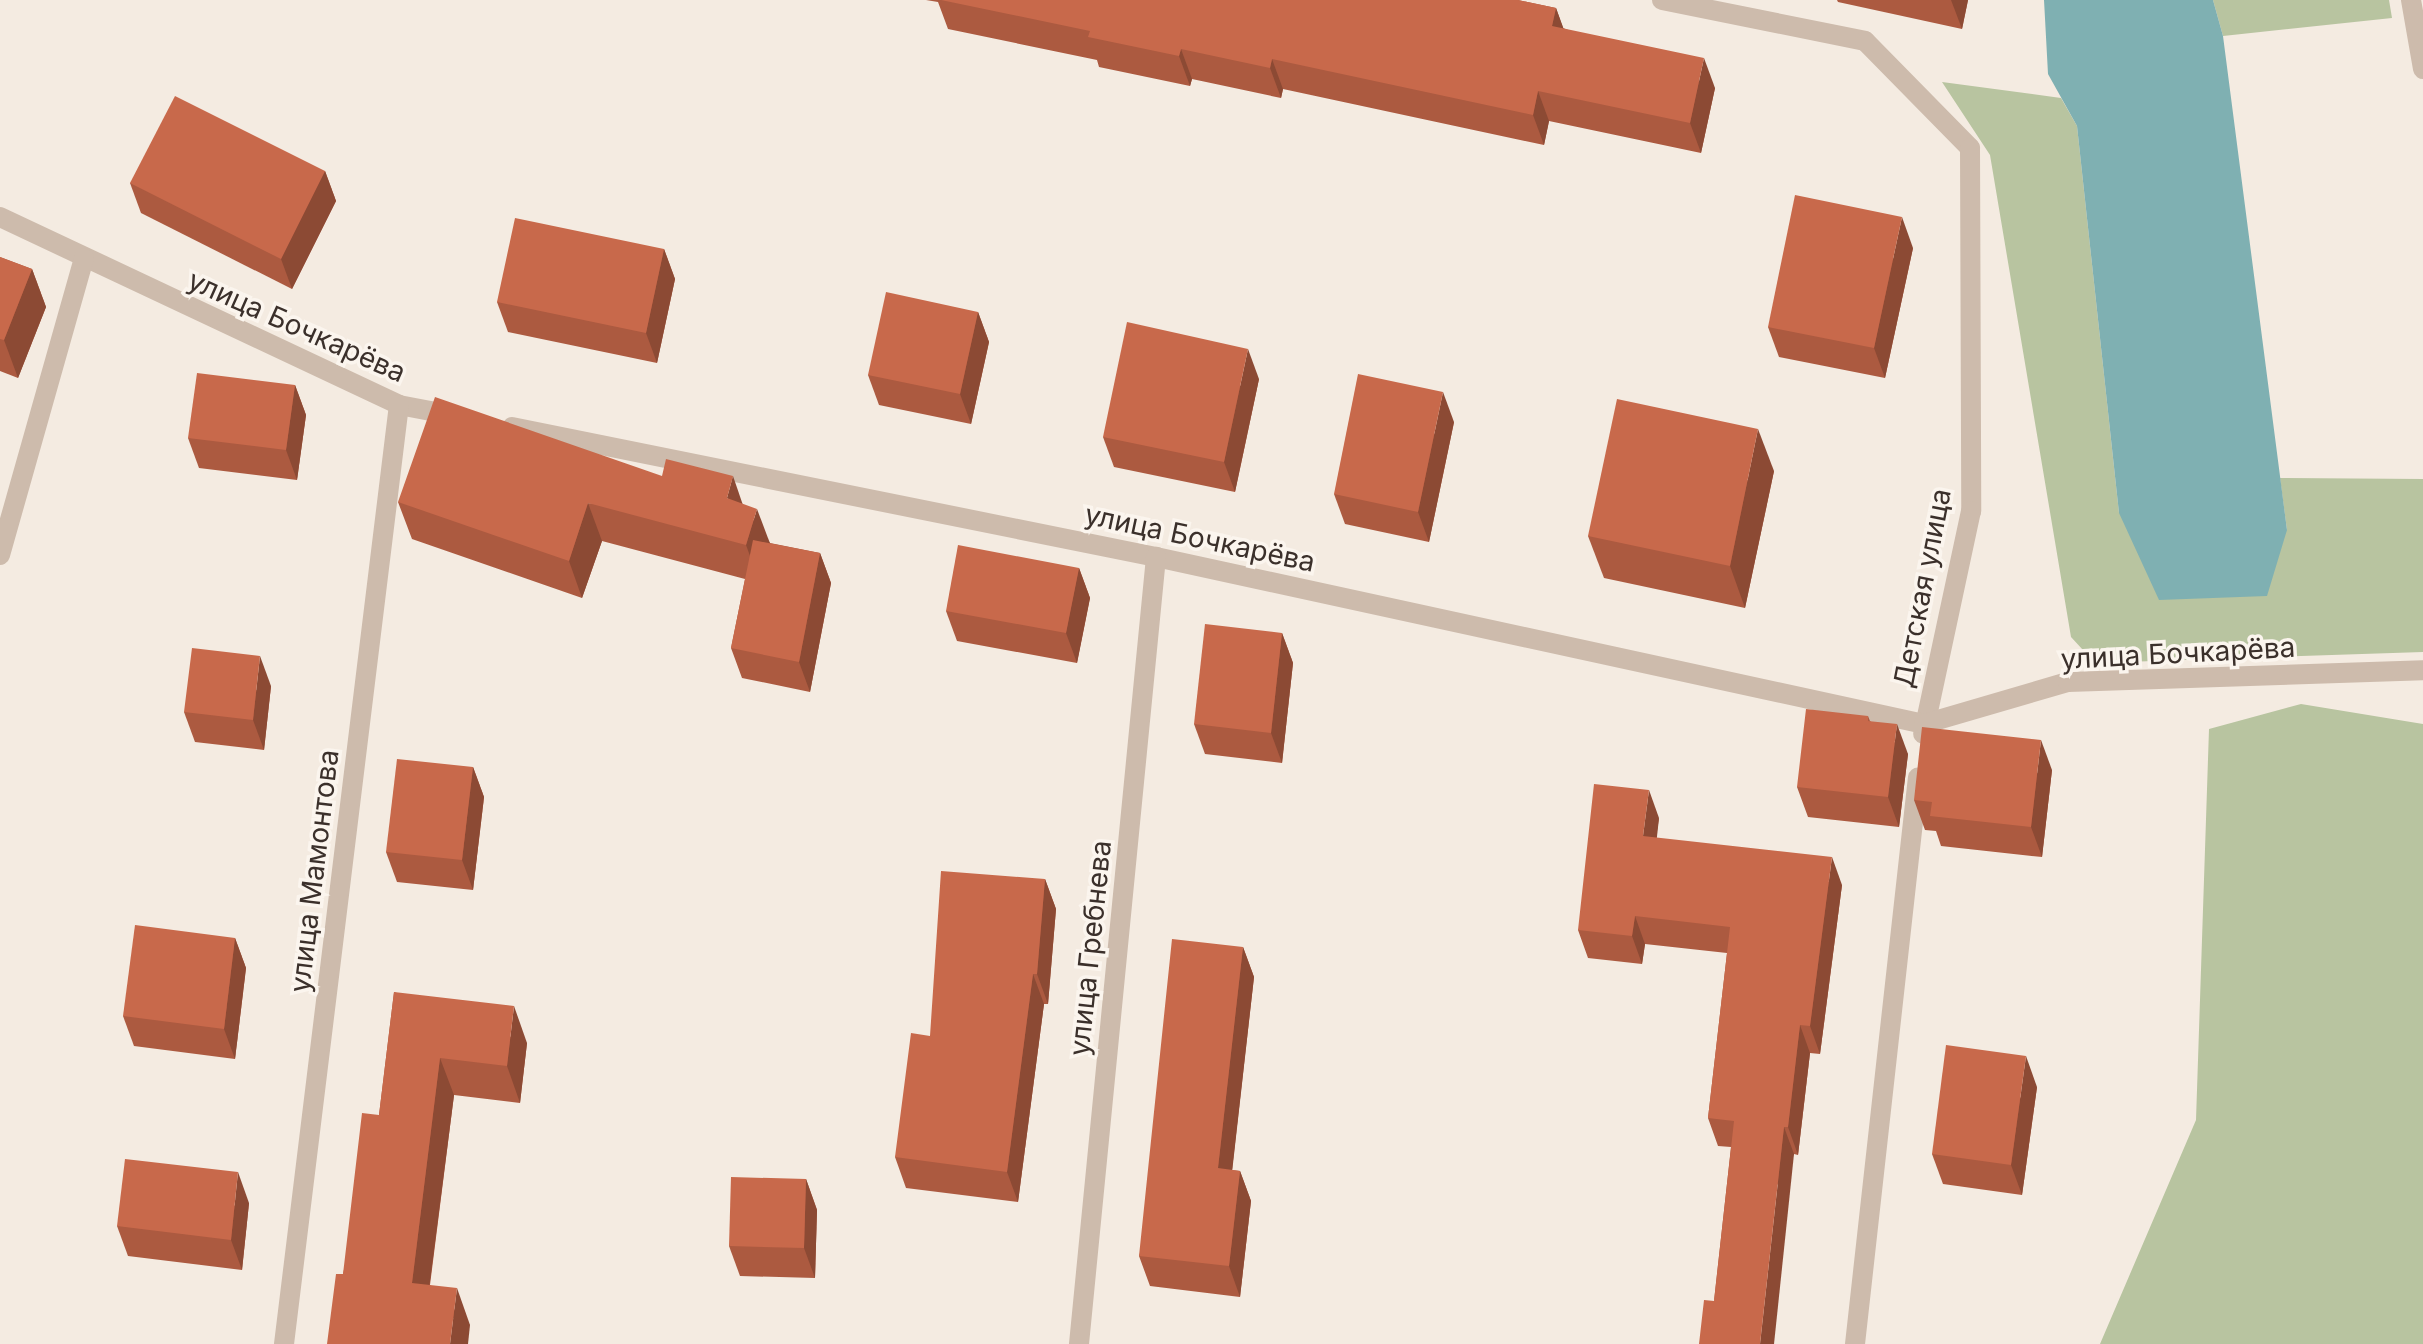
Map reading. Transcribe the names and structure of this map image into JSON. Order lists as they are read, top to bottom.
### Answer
{
  "streets": {
    "street": [
      "улица Бочкарёва",
      "Детская улица",
      "улица Мамонтова",
      "улица Гребнева"
    ]
  },
  "crossings": [
    ["улица Бочкарёва", "Детская улица"],
    ["улица Бочкарёва", "улица Мамонтова"],
    ["улица Бочкарёва", "улица Гребнева"]
  ]
}
